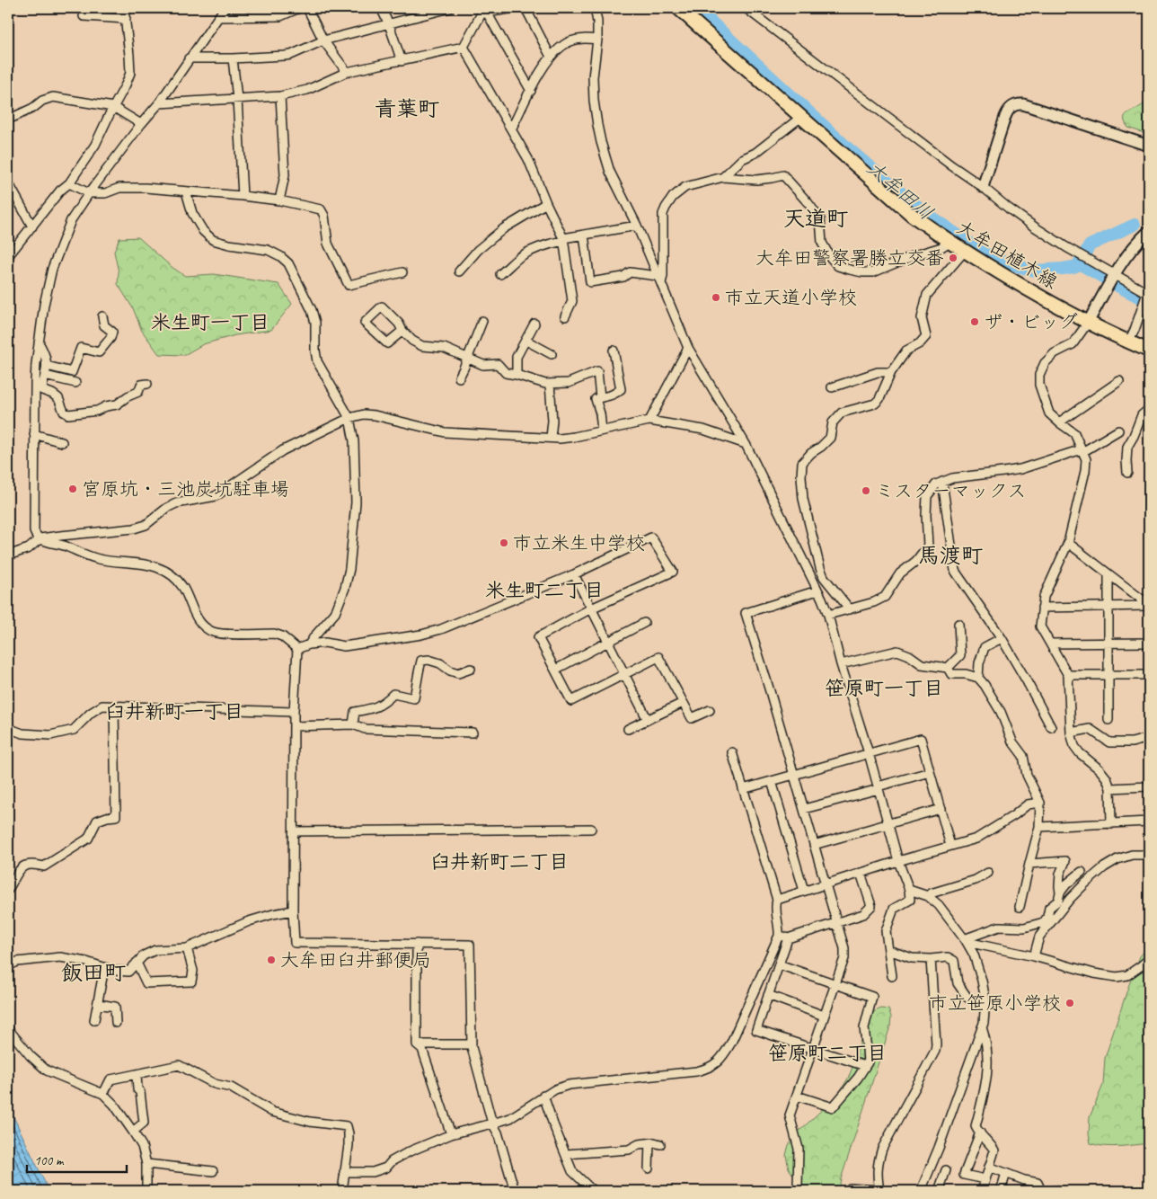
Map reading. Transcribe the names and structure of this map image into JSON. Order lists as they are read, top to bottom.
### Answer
{
  "streets": {
    "main road": ["大牟田植木線"]
  },
  "districts": [
    "青葉町",
    "天道町",
    "米生町一丁目",
    "馬渡町",
    "米生町二丁目",
    "笹原町一丁目",
    "臼井新町一丁目",
    "臼井新町二丁目",
    "飯田町",
    "笹原町二丁目"
  ],
  "water": ["大牟田川"],
  "places": [
    "大牟田警察署勝立交番",
    "市立天道小学校",
    "ザ・ビッグ",
    "宮原坑・三池炭坑駐車場",
    "ミスターマックス",
    "市立米生中学校",
    "大牟田臼井郵便局",
    "市立笹原小学校"
  ],
  "scale_bar": "100 m"
}
